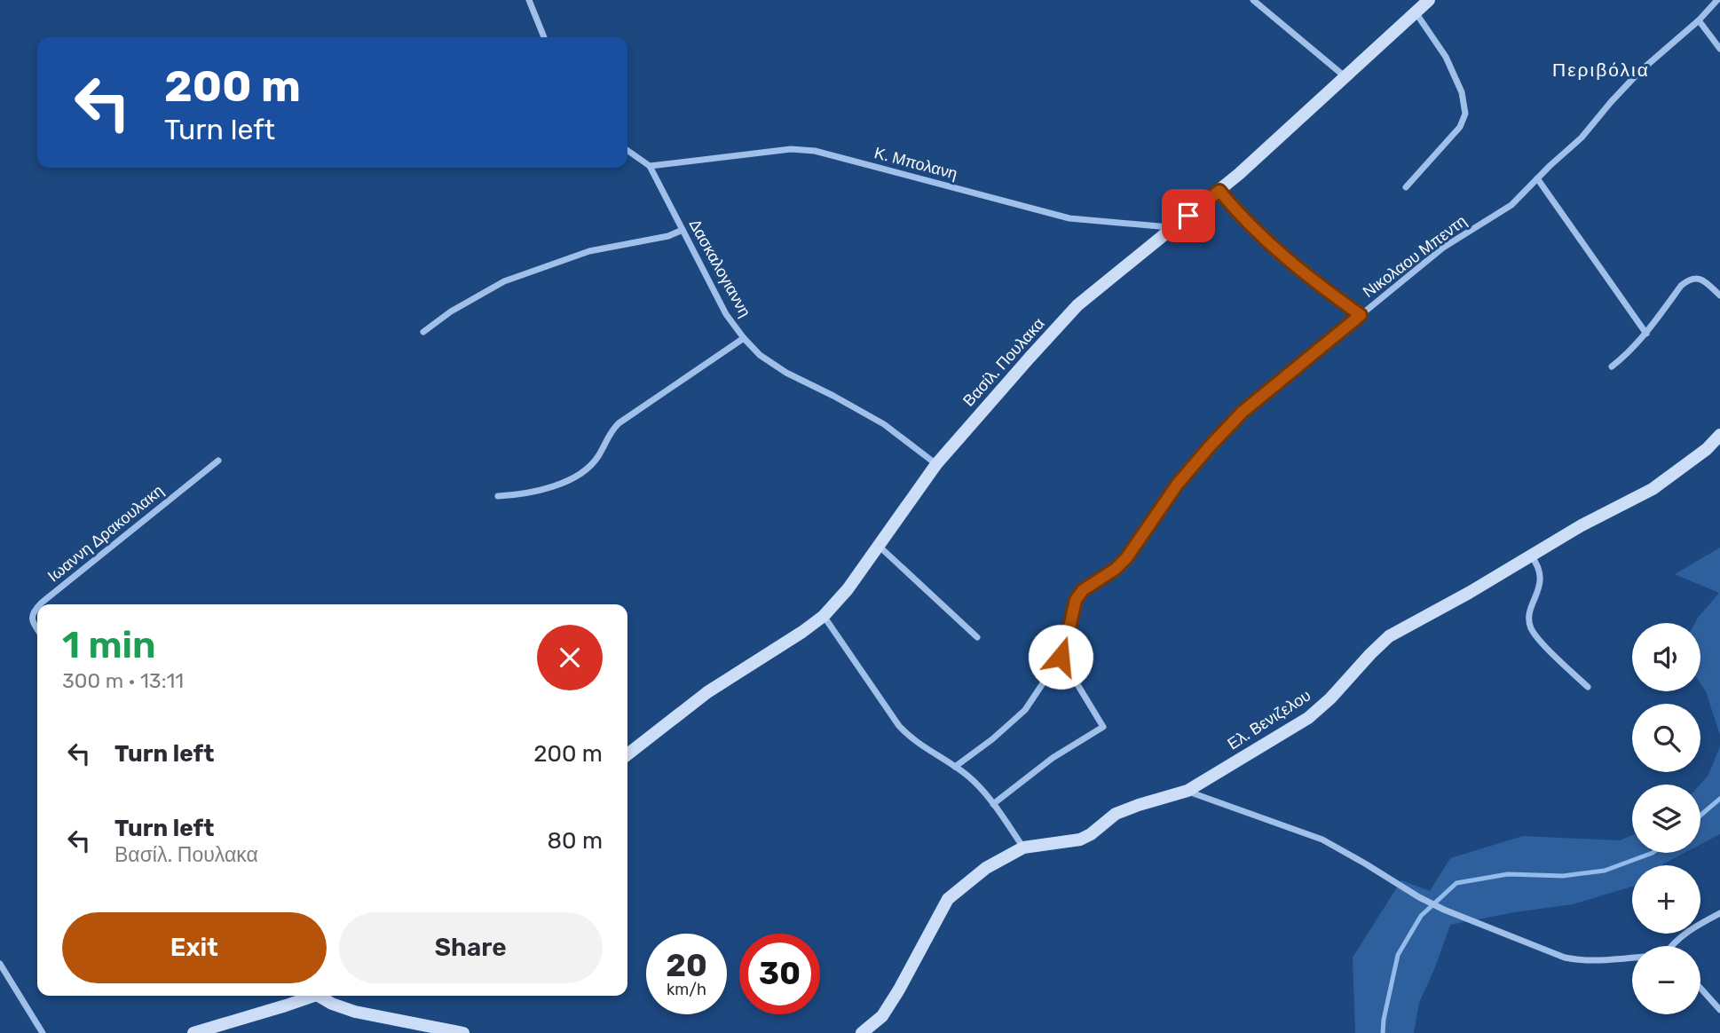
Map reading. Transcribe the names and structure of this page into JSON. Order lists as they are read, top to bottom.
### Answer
{
  "streets": {
    "main road": ["Βασίλ. Πουλακα", "Ελ. Βενιζελου"],
    "street": [
      "Κ. Μπολανη",
      "Νικολαου Μπεντη",
      "Δασκαλογιαννη",
      "Ιωαννη Δρακουλακη"
    ]
  },
  "crossings": [
    ["Κ. Μπολανη", "Δασκαλογιαννη"],
    ["Κ. Μπολανη", "Βασίλ. Πουλακα"],
    ["Δασκαλογιαννη", "Βασίλ. Πουλακα"]
  ],
  "districts": ["Περιβόλια"],
  "page": {
    "turn": ["200 m", "Turn left"],
    "heading": ["1 min", "300 m · 13:11"],
    "map_buttons": ["+", "−"],
    "list": [
      {
        "name": "Turn left",
        "value": "200 m"
      },
      {
        "name": "Turn left",
        "note": "Βασίλ. Πουλακα",
        "value": "80 m"
      }
    ],
    "buttons": ["Exit", "Share"],
    "speed": "20 km/h",
    "limit": "30"
  }
}
